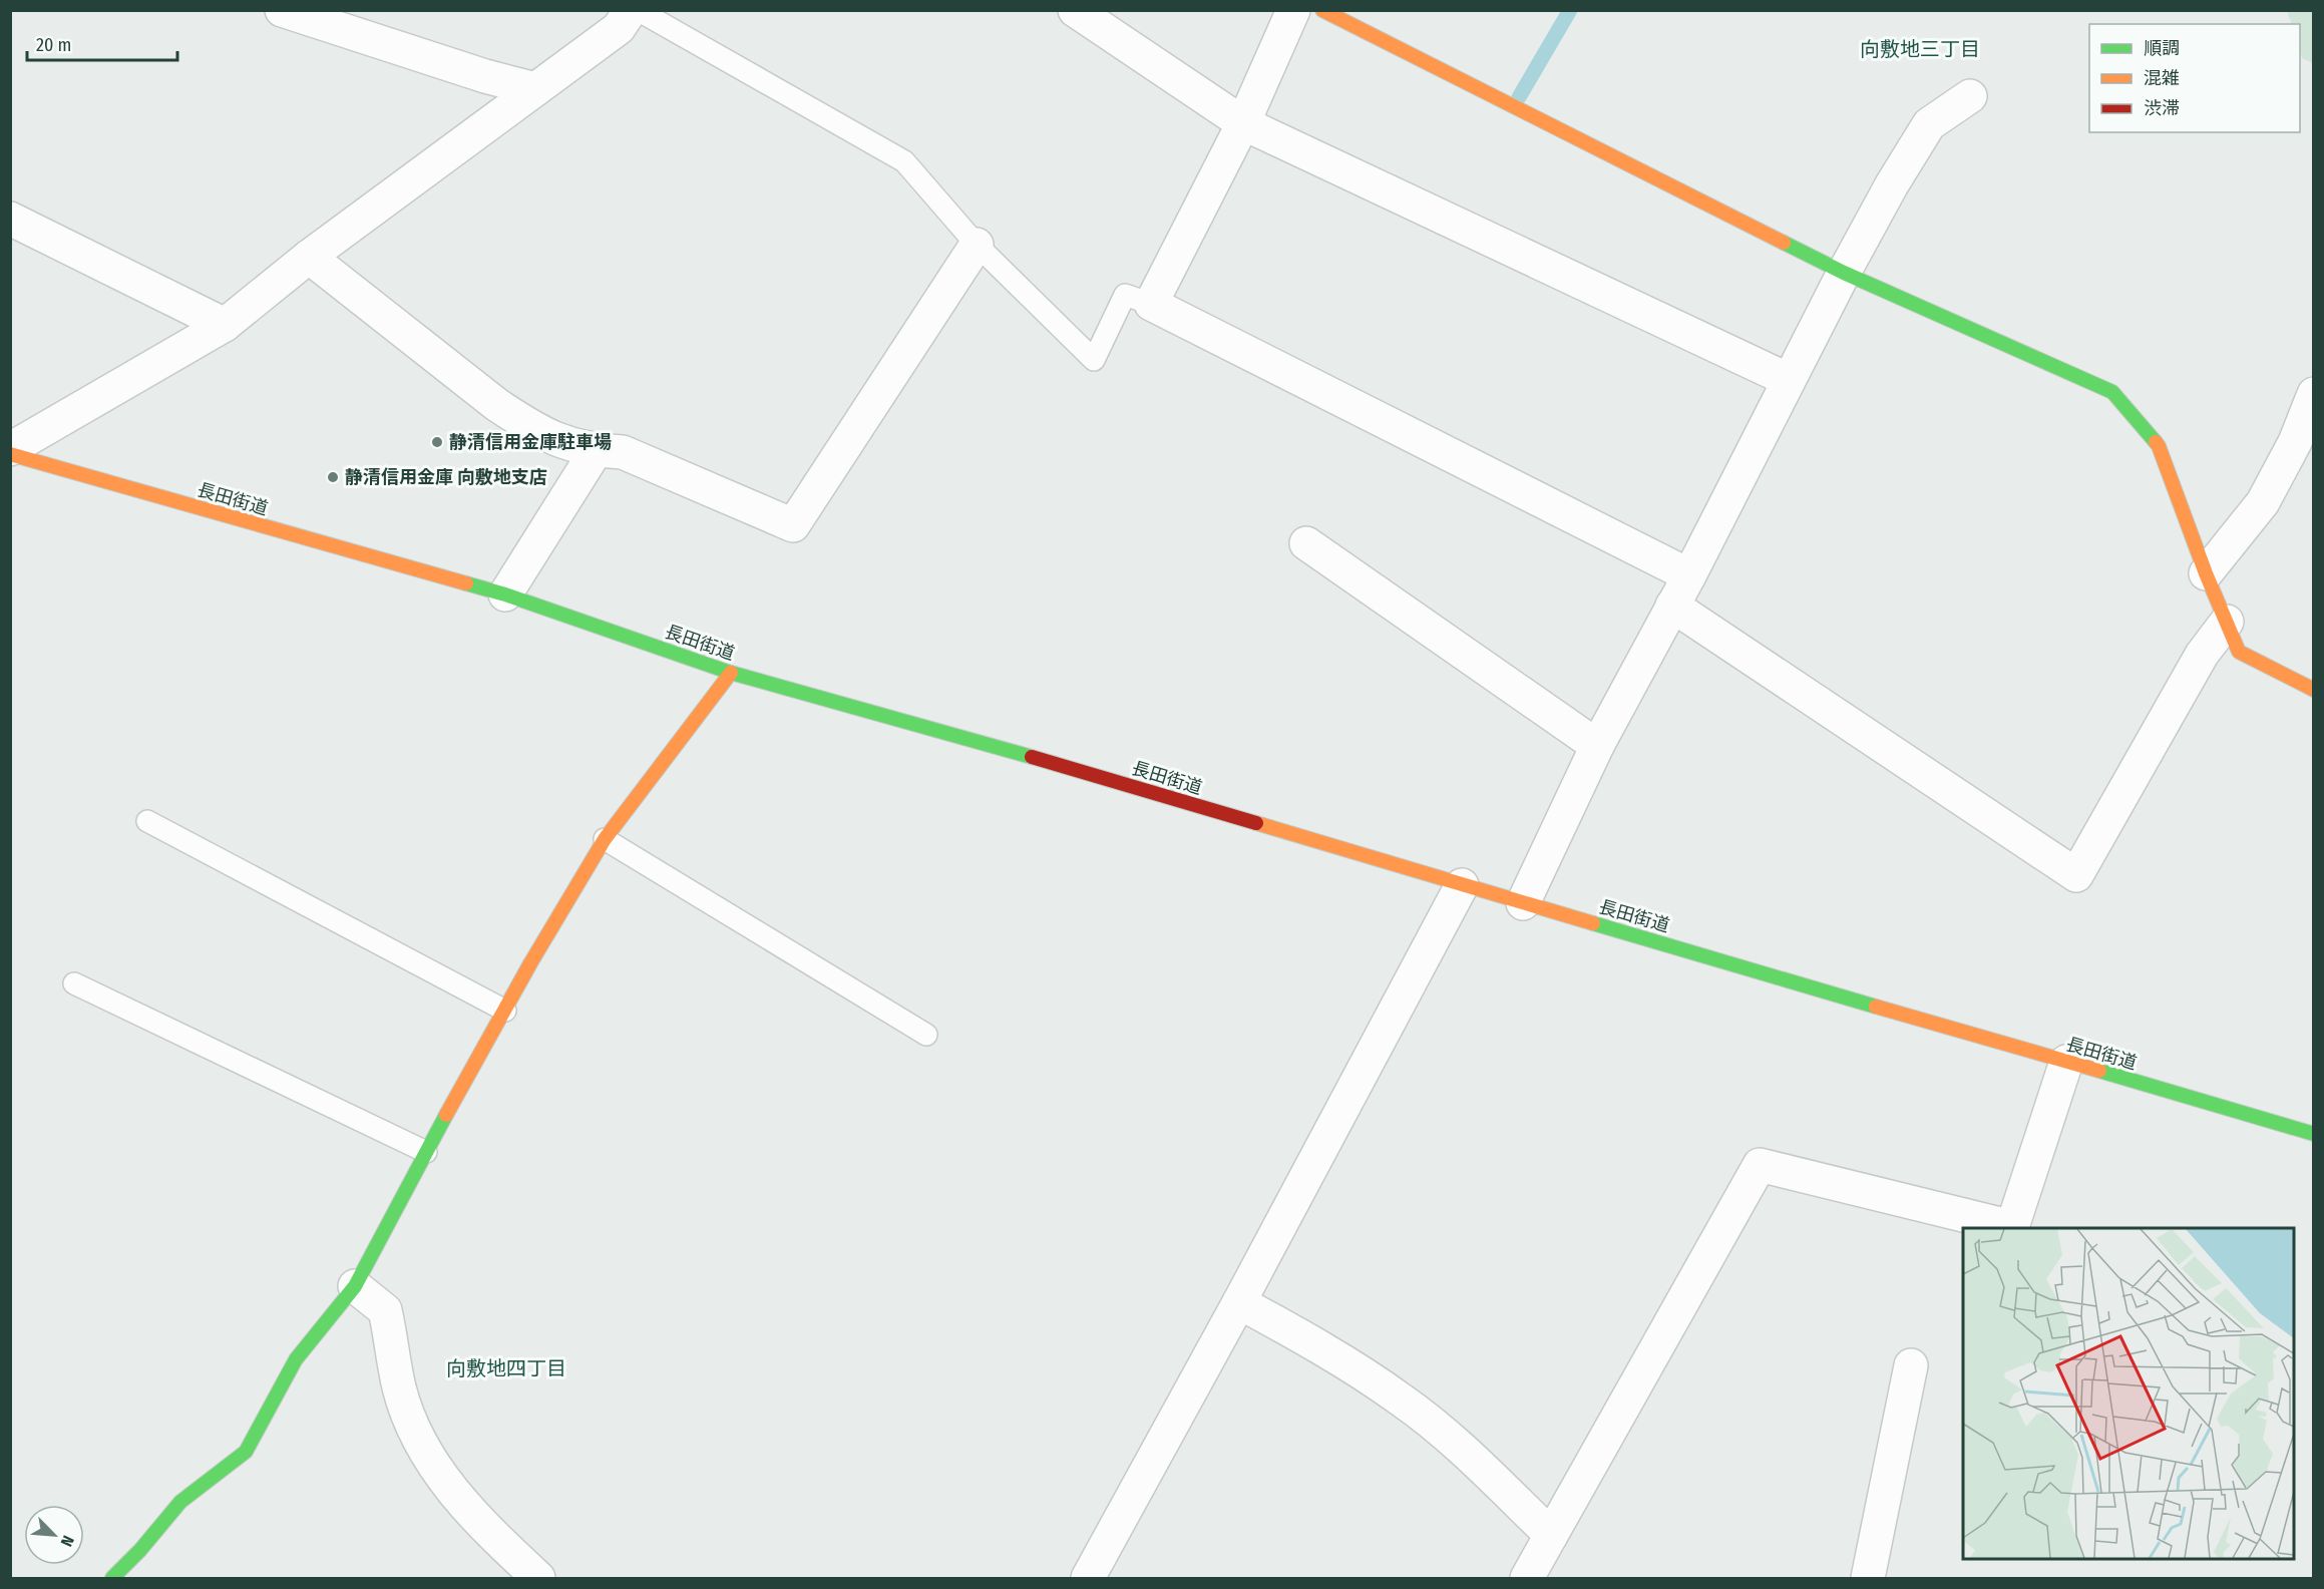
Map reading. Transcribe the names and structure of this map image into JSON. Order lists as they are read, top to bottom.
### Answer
{
  "streets": {
    "main road": ["長田街道"]
  },
  "districts": ["向敷地三丁目", "向敷地四丁目"],
  "places": ["静清信用金庫駐車場", "静清信用金庫 向敷地支店"],
  "legend": ["順調", "混雑", "渋滞"],
  "scale_bar": "20 m",
  "north": "bottom right"
}
